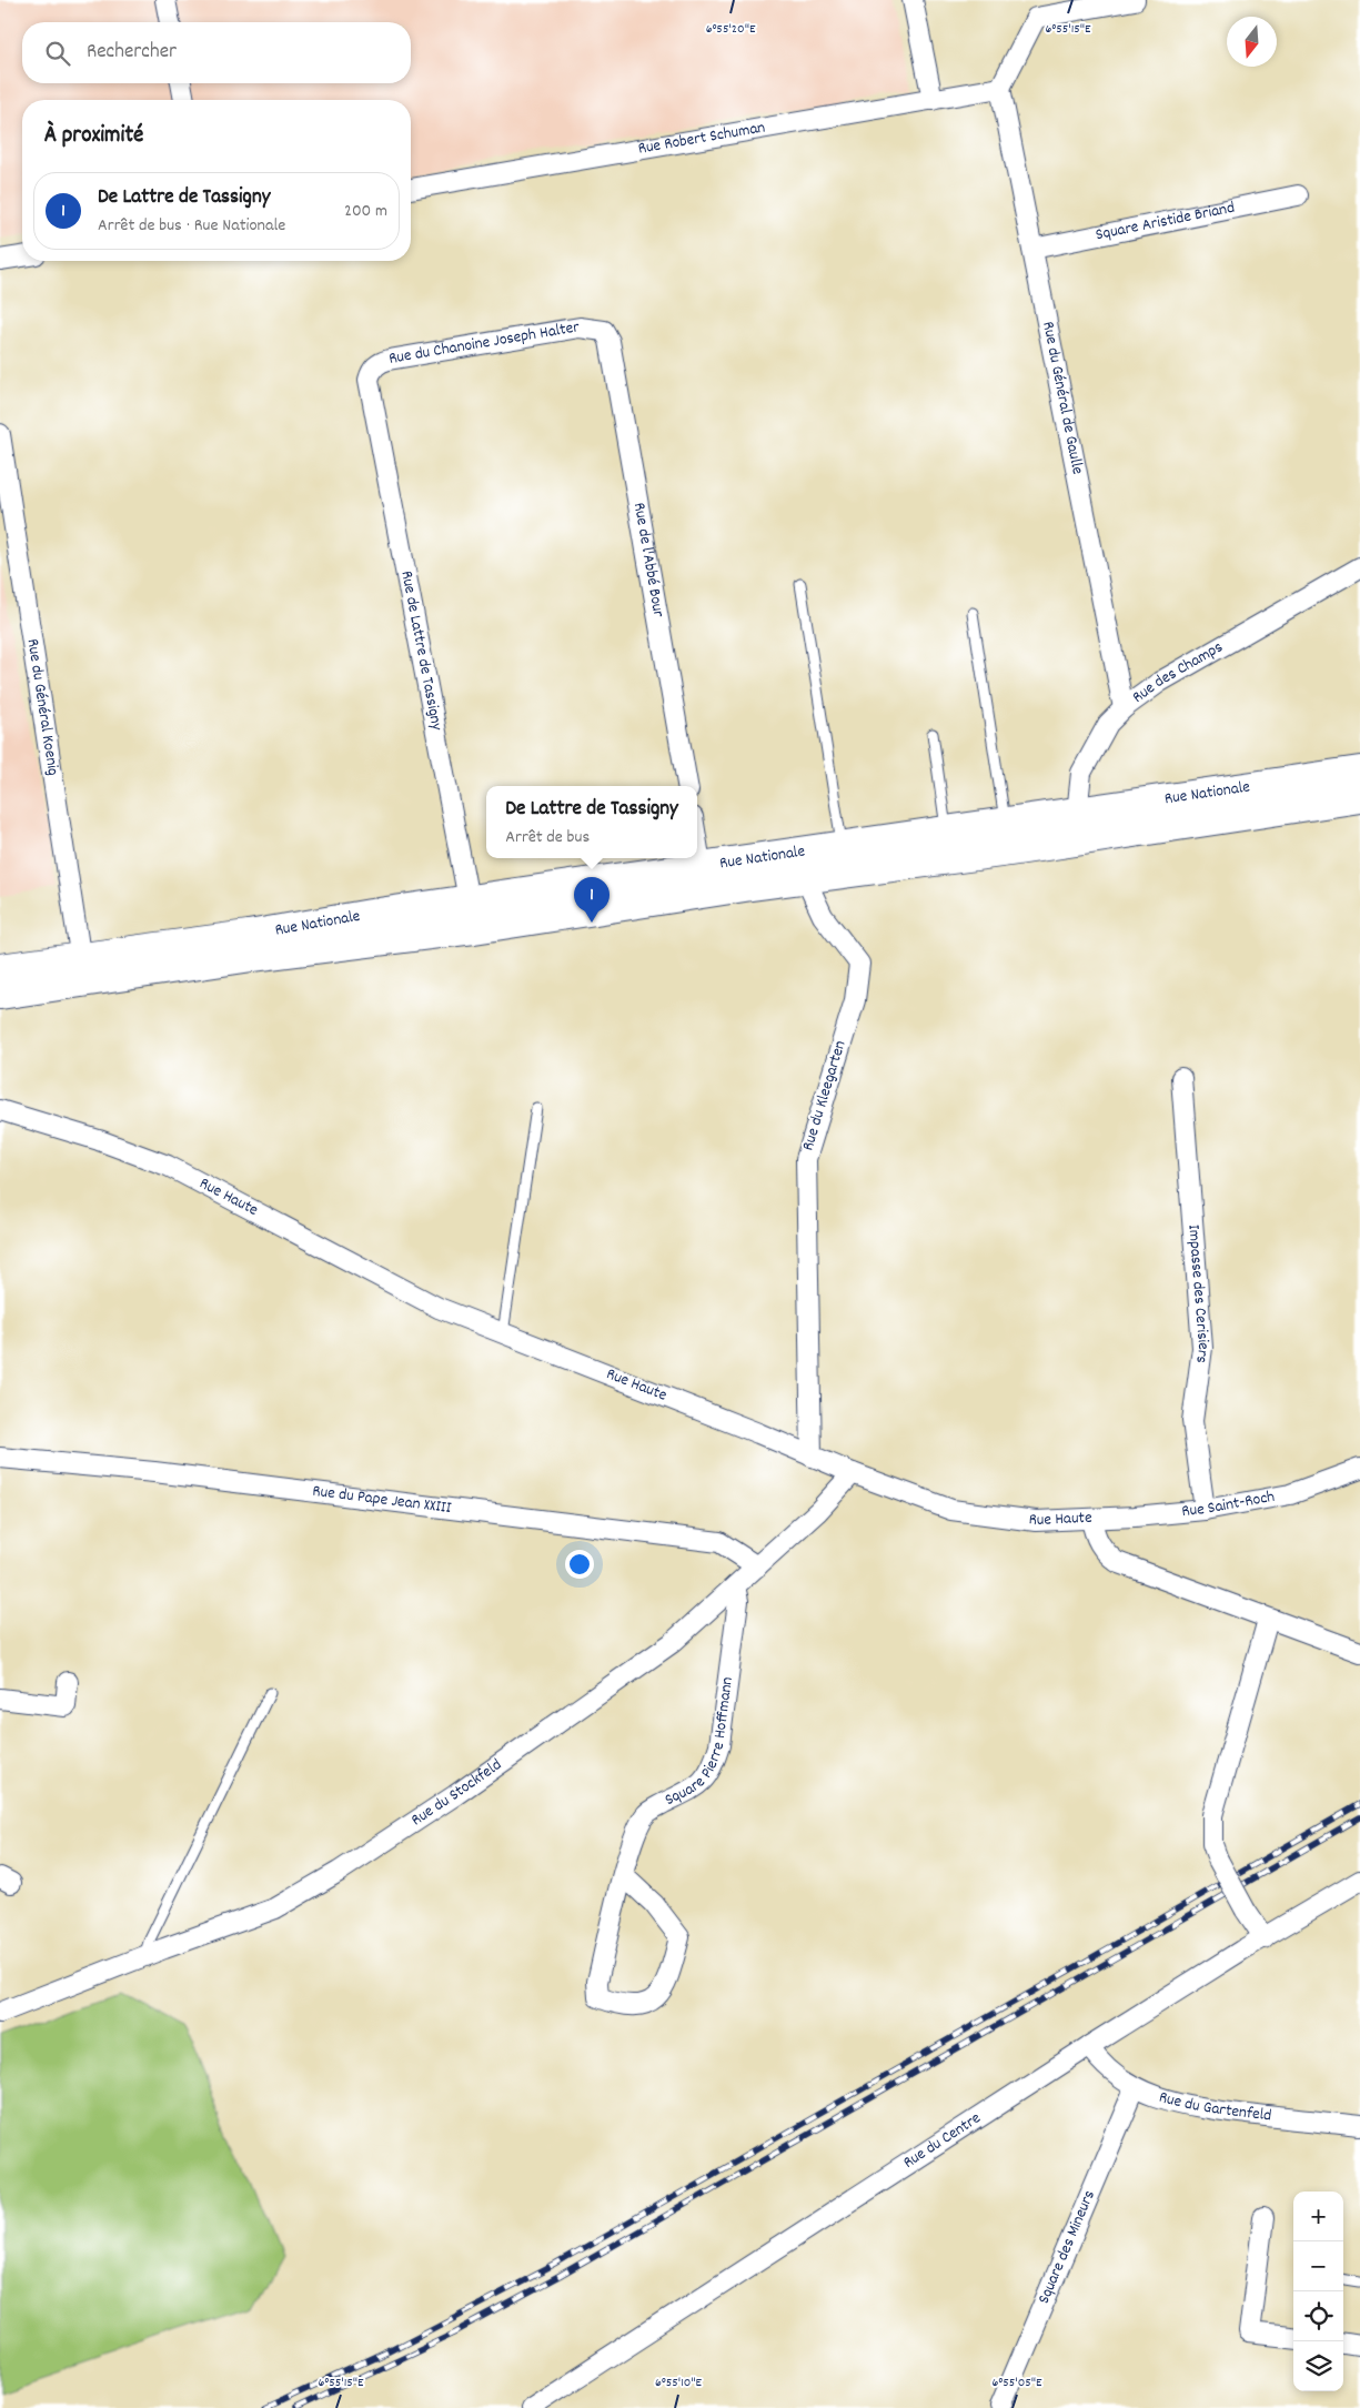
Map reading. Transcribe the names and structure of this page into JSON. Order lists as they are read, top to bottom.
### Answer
{
  "streets": {
    "main road": ["Rue Nationale"],
    "street": [
      "Rue Robert Schuman",
      "Square Aristide Briand",
      "Rue du Chanoine Joseph Halter",
      "Rue du Général de Gaulle",
      "Rue de l'Abbé Bour",
      "Rue de Lattre de Tassigny",
      "Rue des Champs",
      "Rue du Général Koenig",
      "Rue du Kleegarten",
      "Rue Haute",
      "Impasse des Cerisiers",
      "Rue du Pape Jean XXIII",
      "Rue Saint-Roch",
      "Square Pierre Hoffmann",
      "Rue du Stockfeld",
      "Rue du Gartenfeld",
      "Rue du Centre",
      "Square des Mineurs"
    ]
  },
  "crossings": [
    ["Rue Robert Schuman", "Rue du Général de Gaulle"],
    ["Square Aristide Briand", "Rue du Général de Gaulle"],
    ["Rue du Chanoine Joseph Halter", "Rue de l'Abbé Bour"],
    ["Rue du Chanoine Joseph Halter", "Rue de Lattre de Tassigny"],
    ["Rue du Général de Gaulle", "Rue des Champs"],
    ["Rue de Lattre de Tassigny", "Rue Nationale"],
    ["Rue des Champs", "Rue Nationale"],
    ["Rue du Général Koenig", "Rue Nationale"],
    ["Rue Nationale", "Rue du Kleegarten"],
    ["Rue du Kleegarten", "Rue Haute"],
    ["Rue Haute", "Rue Saint-Roch"],
    ["Rue Haute", "Rue du Stockfeld"],
    ["Impasse des Cerisiers", "Rue Saint-Roch"],
    ["Rue du Pape Jean XXIII", "Rue du Stockfeld"],
    ["Square Pierre Hoffmann", "Rue du Stockfeld"],
    ["Rue du Gartenfeld", "Rue du Centre"],
    ["Rue du Gartenfeld", "Square des Mineurs"]
  ],
  "north": "bottom",
  "page": {
    "search": "Rechercher",
    "heading": "À proximité",
    "list": [
      {
        "mark": "1",
        "name": "De Lattre de Tassigny",
        "note": "Arrêt de bus · Rue Nationale",
        "value": "200 m"
      }
    ],
    "popup": ["De Lattre de Tassigny", "Arrêt de bus"],
    "pins": "1",
    "map_buttons": ["+", "−"]
  },
  "coordinates": [
    "6°55'20\"E",
    "6°55'15\"E",
    "6°55'10\"E",
    "6°55'05\"E"
  ]
}
